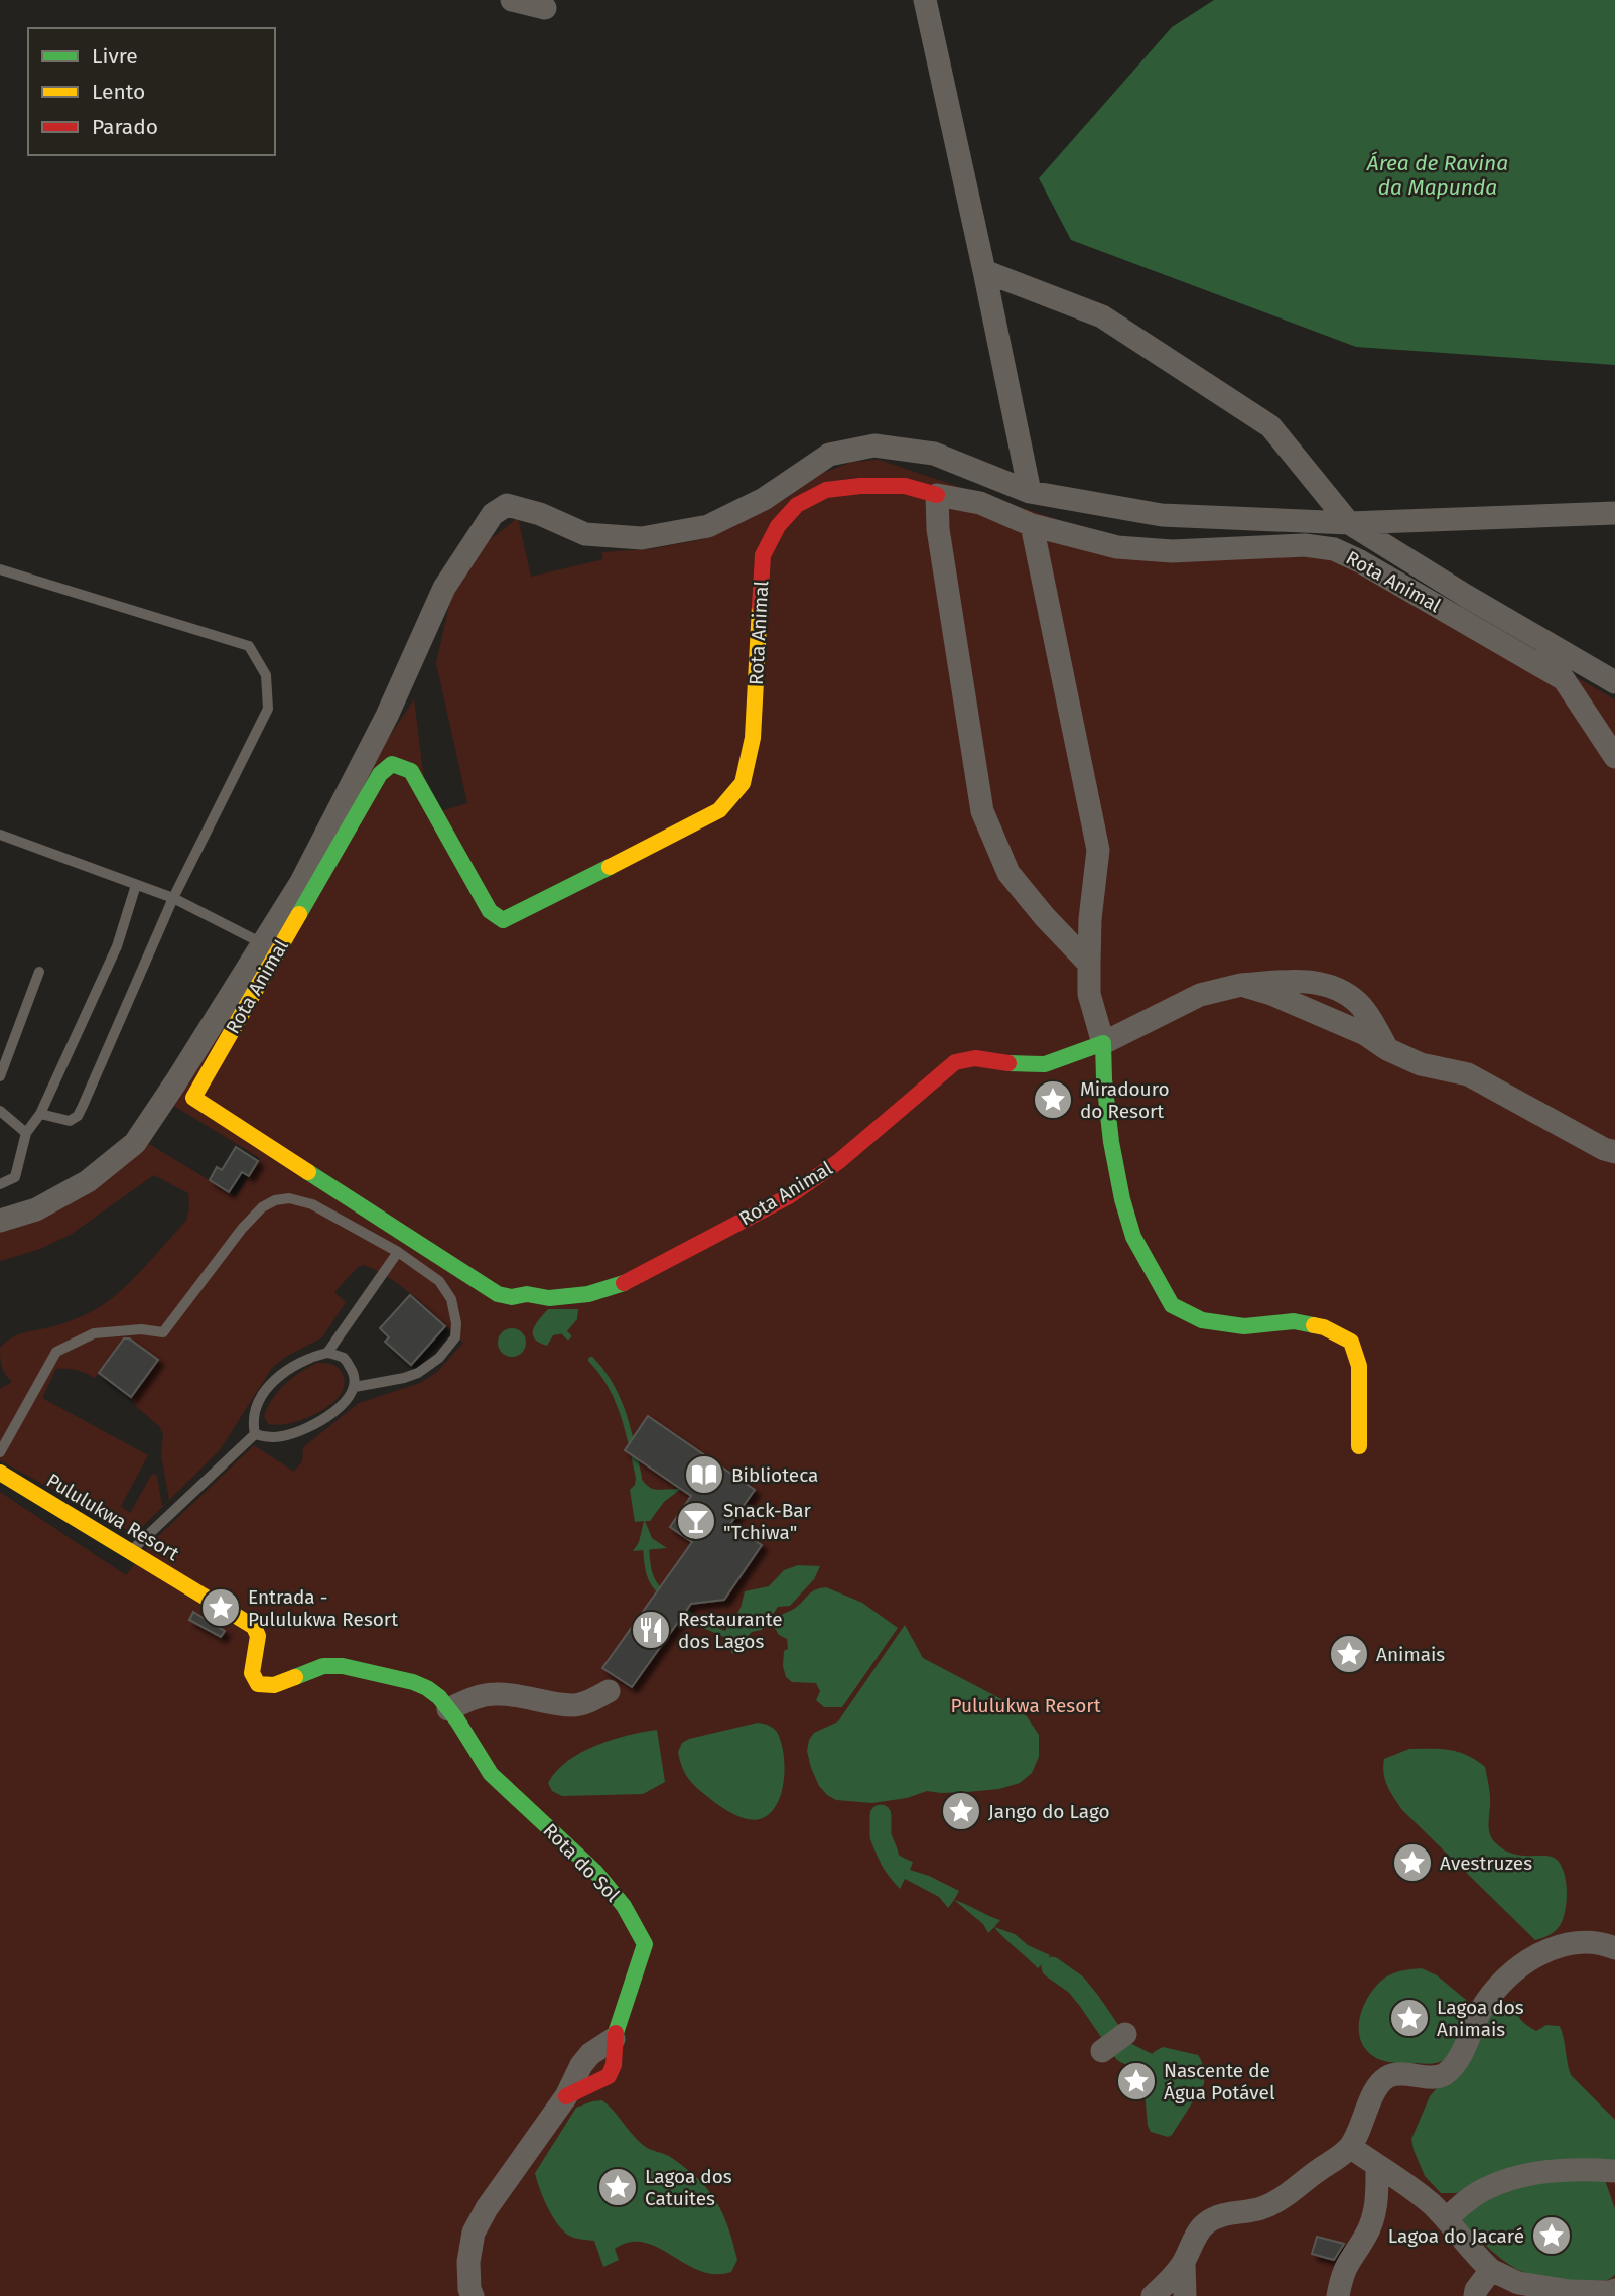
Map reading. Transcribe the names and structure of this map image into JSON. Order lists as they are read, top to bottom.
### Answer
{
  "streets": {
    "street": ["Rota Animal", "Pululukwa Resort", "Rota do Sol"]
  },
  "crossings": [
    ["Pululukwa Resort", "Rota do Sol"]
  ],
  "water": ["Área de Ravina da Mapunda"],
  "parks": ["Pululukwa Resort"],
  "places": {
    "place": [
      "Miradouro do Resort",
      "Entrada - Pululukwa Resort",
      "Animais",
      "Jango do Lago",
      "Avestruzes",
      "Lagoa dos Animais",
      "Nascente de Água Potável",
      "Lagoa dos Catuites",
      "Lagoa do Jacaré"
    ],
    "library": ["Biblioteca"],
    "bar": ["Snack-Bar \"Tchiwa\""],
    "restaurant": ["Restaurante dos Lagos"]
  },
  "legend": ["Livre", "Lento", "Parado"]
}
